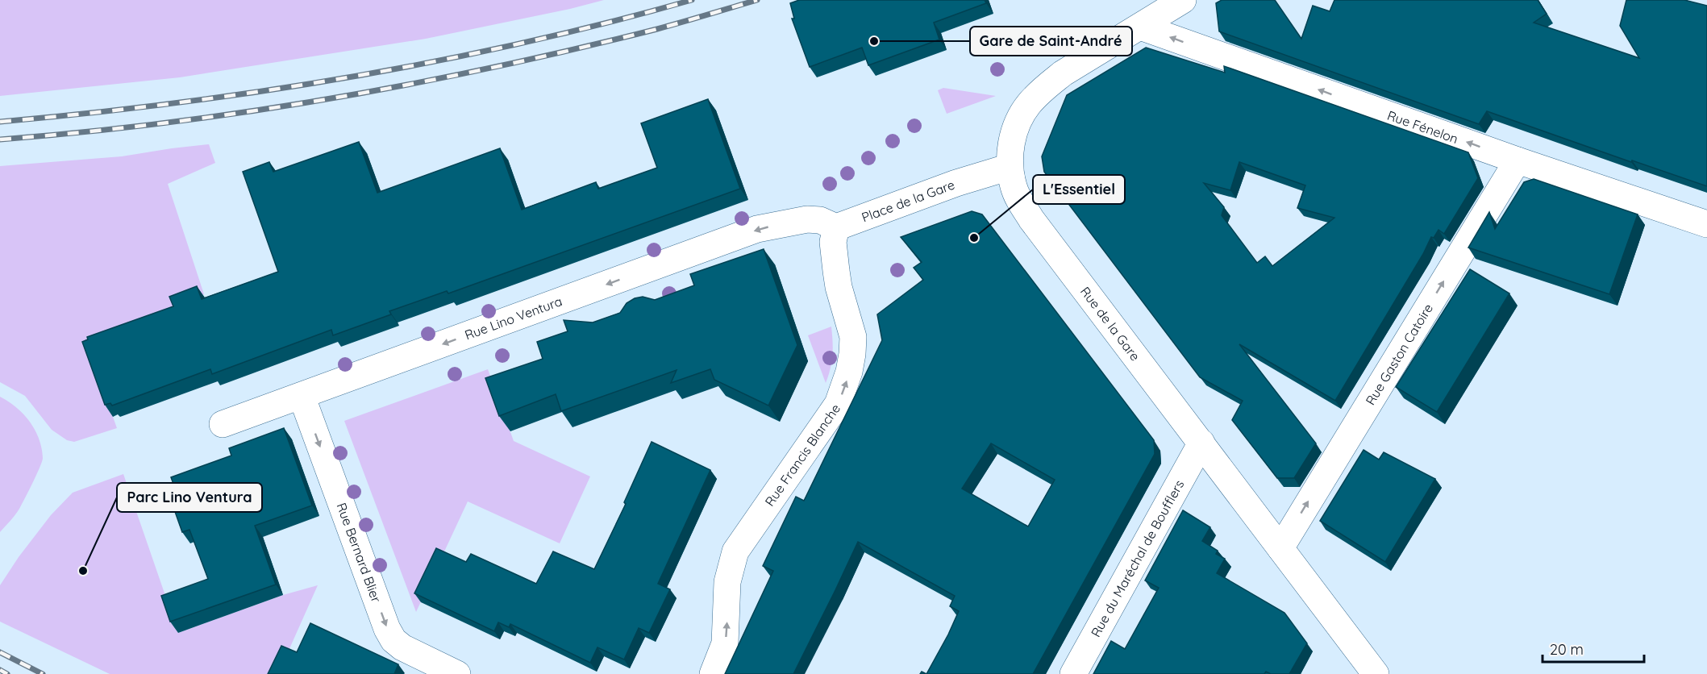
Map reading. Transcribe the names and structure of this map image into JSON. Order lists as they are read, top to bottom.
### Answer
{
  "streets": {
    "street": [
      "Rue Fénelon",
      "Place de la Gare",
      "Rue Lino Ventura",
      "Rue de la Gare",
      "Rue Gaston Catoire",
      "Rue Francis Blanche",
      "Rue Bernard Blier",
      "Rue du Maréchal de Boufflers"
    ]
  },
  "crossings": [
    ["Rue Fénelon", "Rue de la Gare"],
    ["Rue Fénelon", "Rue Gaston Catoire"],
    ["Place de la Gare", "Rue Lino Ventura"],
    ["Place de la Gare", "Rue de la Gare"],
    ["Place de la Gare", "Rue Francis Blanche"],
    ["Rue Lino Ventura", "Rue Francis Blanche"],
    ["Rue Lino Ventura", "Rue Bernard Blier"],
    ["Rue de la Gare", "Rue Gaston Catoire"],
    ["Rue de la Gare", "Rue du Maréchal de Boufflers"]
  ],
  "one_way": [
    "Rue Fénelon",
    "Rue Lino Ventura",
    "Rue Gaston Catoire",
    "Rue Francis Blanche",
    "Rue Bernard Blier"
  ],
  "places": ["Gare de Saint-André", "L'Essentiel", "Parc Lino Ventura"],
  "scale_bar": "20 m"
}
